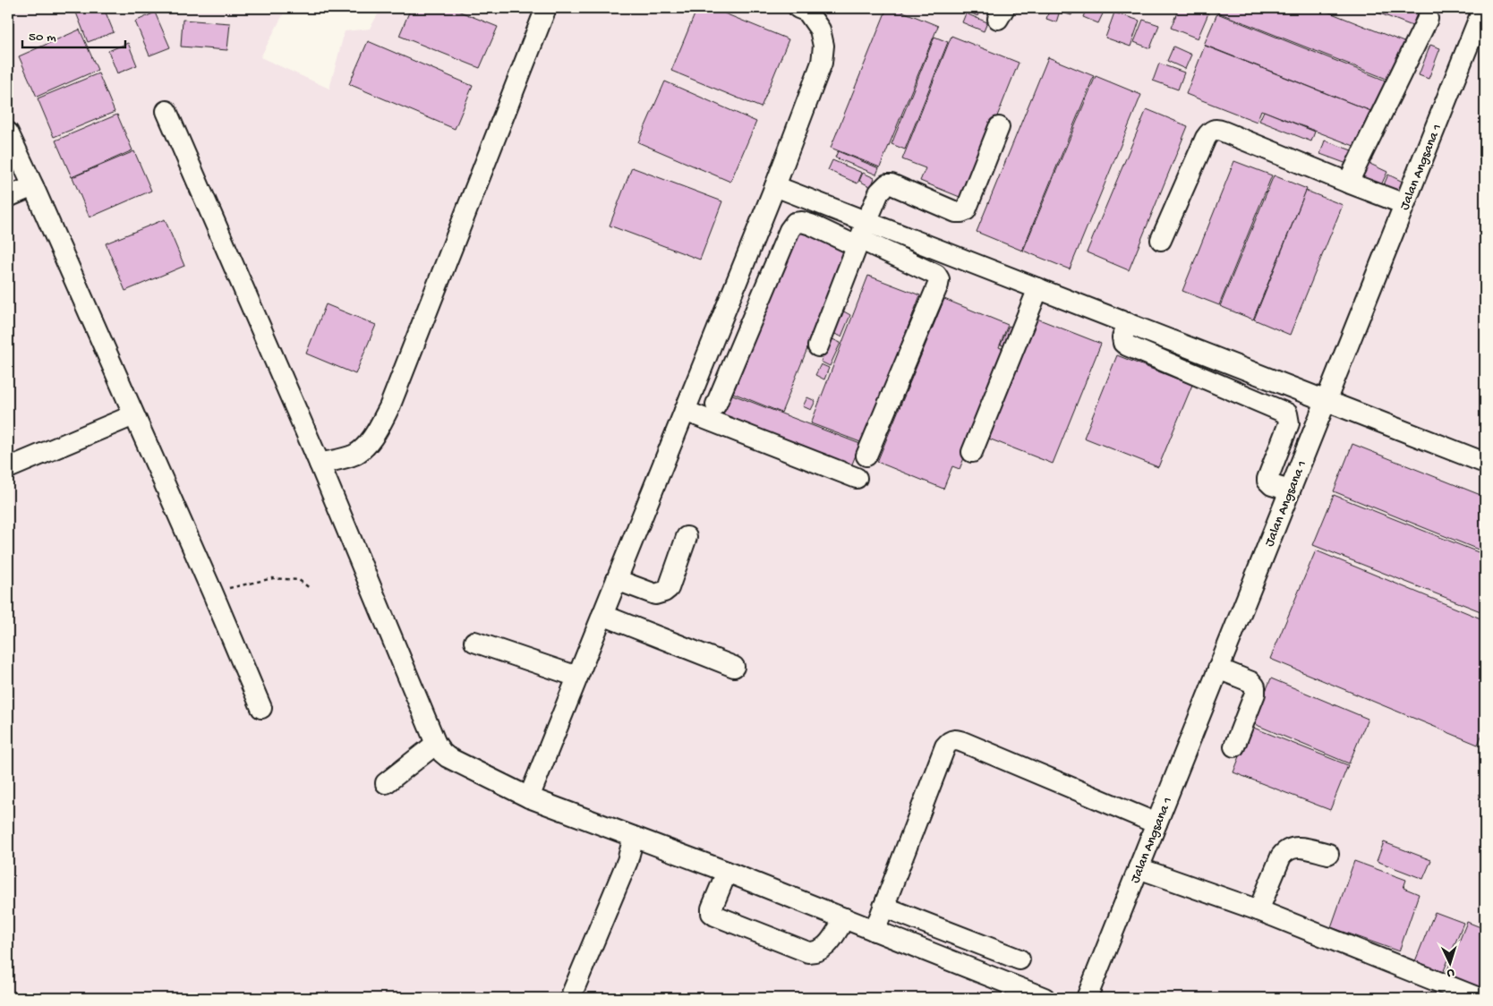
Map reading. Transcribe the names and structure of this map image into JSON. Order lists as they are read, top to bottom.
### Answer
{
  "streets": {
    "street": ["Jalan Angsana 1"]
  },
  "scale_bar": "50 m",
  "north": "bottom"
}
